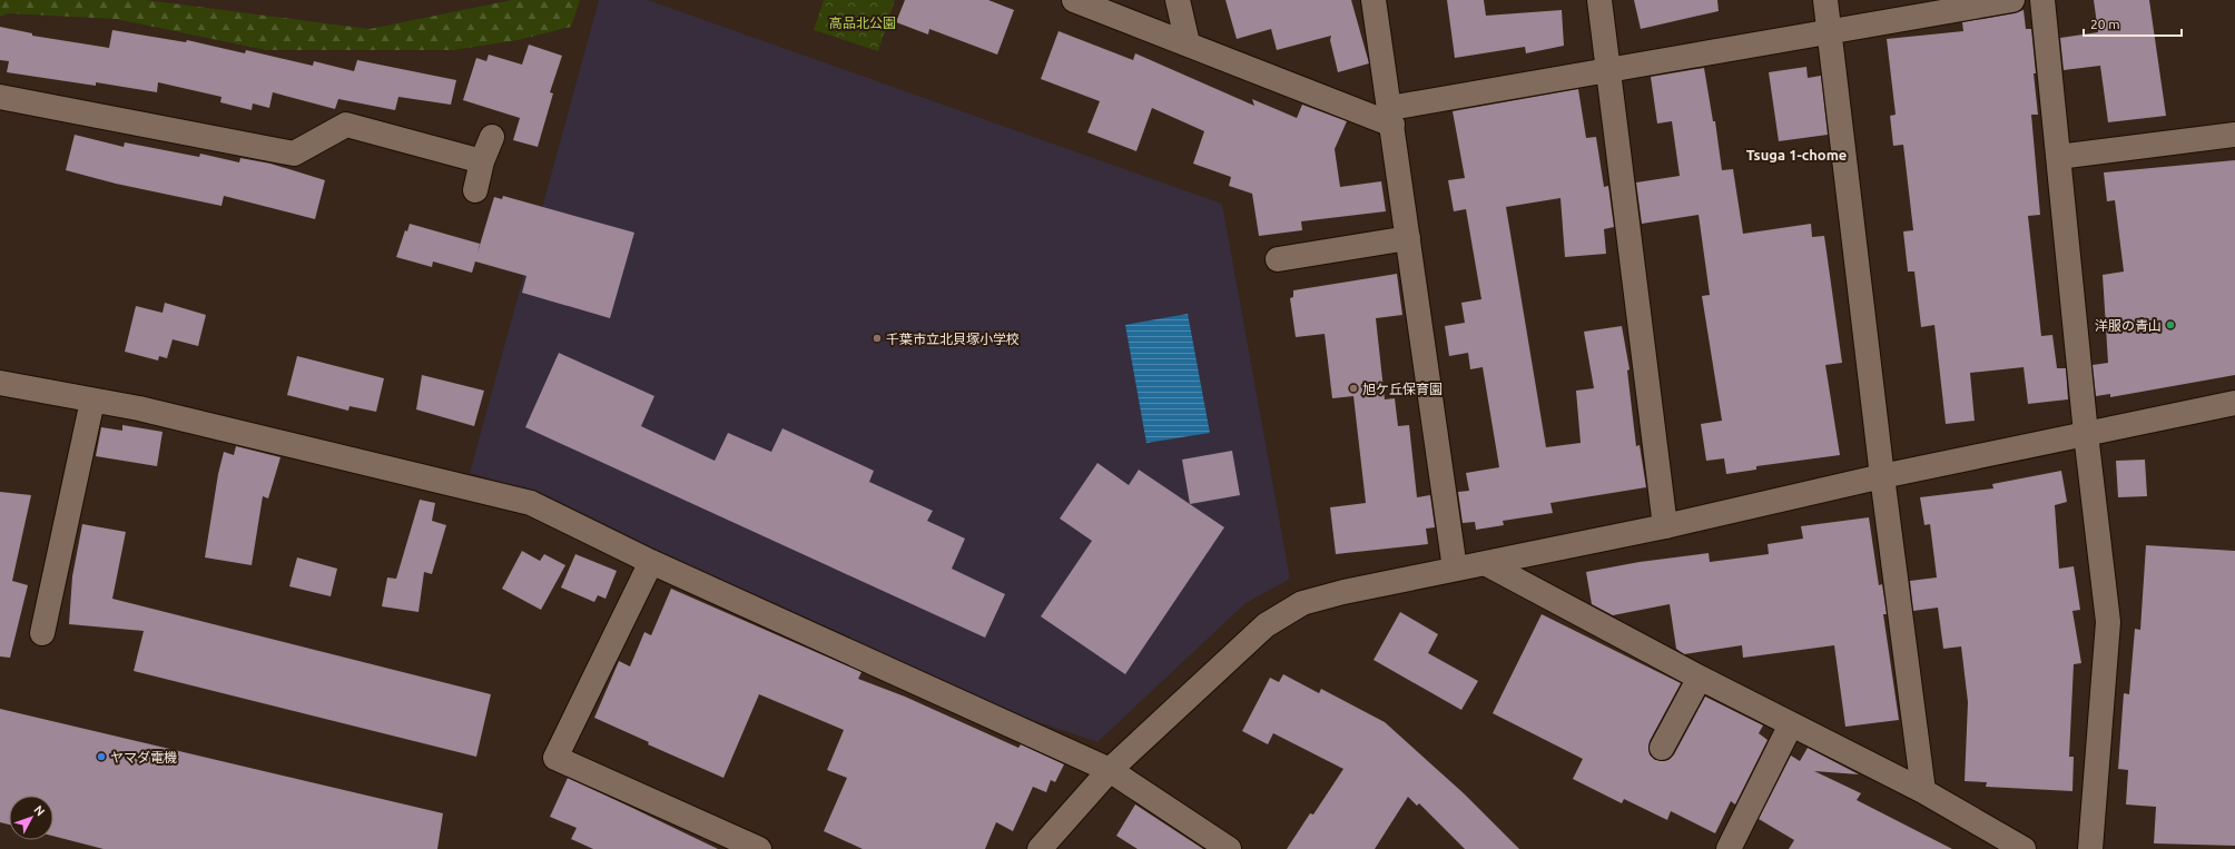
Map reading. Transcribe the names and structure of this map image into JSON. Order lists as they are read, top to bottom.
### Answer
{
  "districts": ["Tsuga 1-chome"],
  "parks": ["高品北公園"],
  "places": [
    "洋服の青山",
    "千葉市立北貝塚小学校",
    "旭ケ丘保育園",
    "ヤマダ電機"
  ],
  "scale_bar": "20 m",
  "north": "top right"
}
